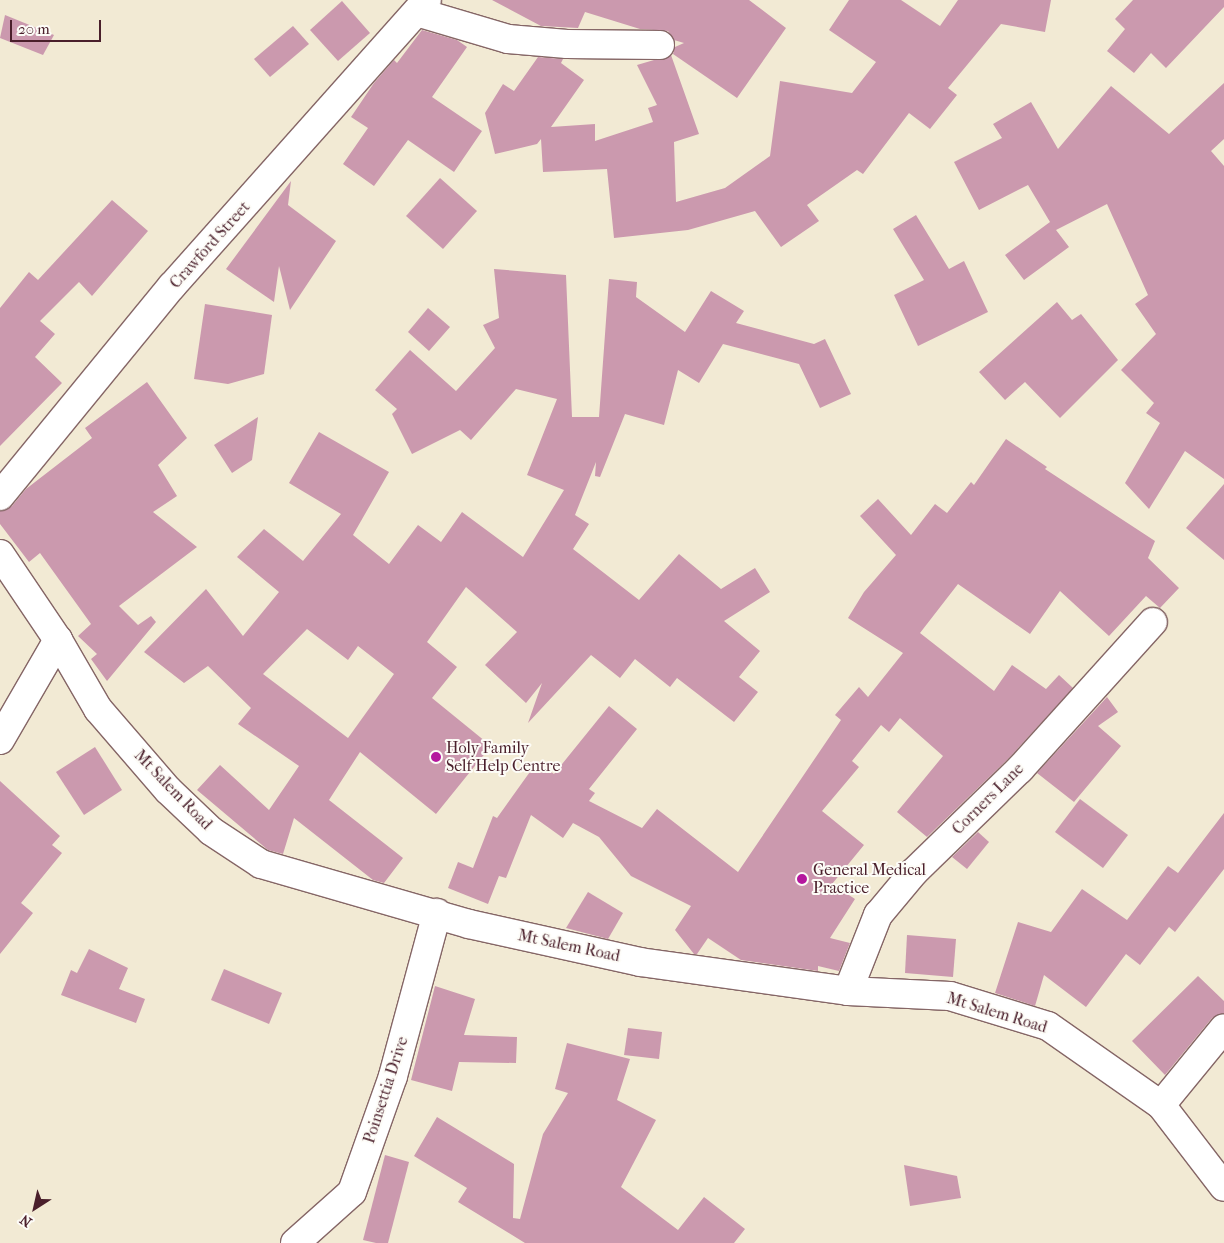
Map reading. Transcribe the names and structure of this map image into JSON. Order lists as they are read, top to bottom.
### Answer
{
  "streets": {
    "street": [
      "Crawford Street",
      "Mt Salem Road",
      "Corners Lane",
      "Poinsettia Drive"
    ]
  },
  "crossings": [
    ["Mt Salem Road", "Corners Lane"],
    ["Mt Salem Road", "Poinsettia Drive"]
  ],
  "places": ["Holy Family Self Help Centre", "General Medical Practice"],
  "scale_bar": "20 m",
  "north": "bottom left"
}
